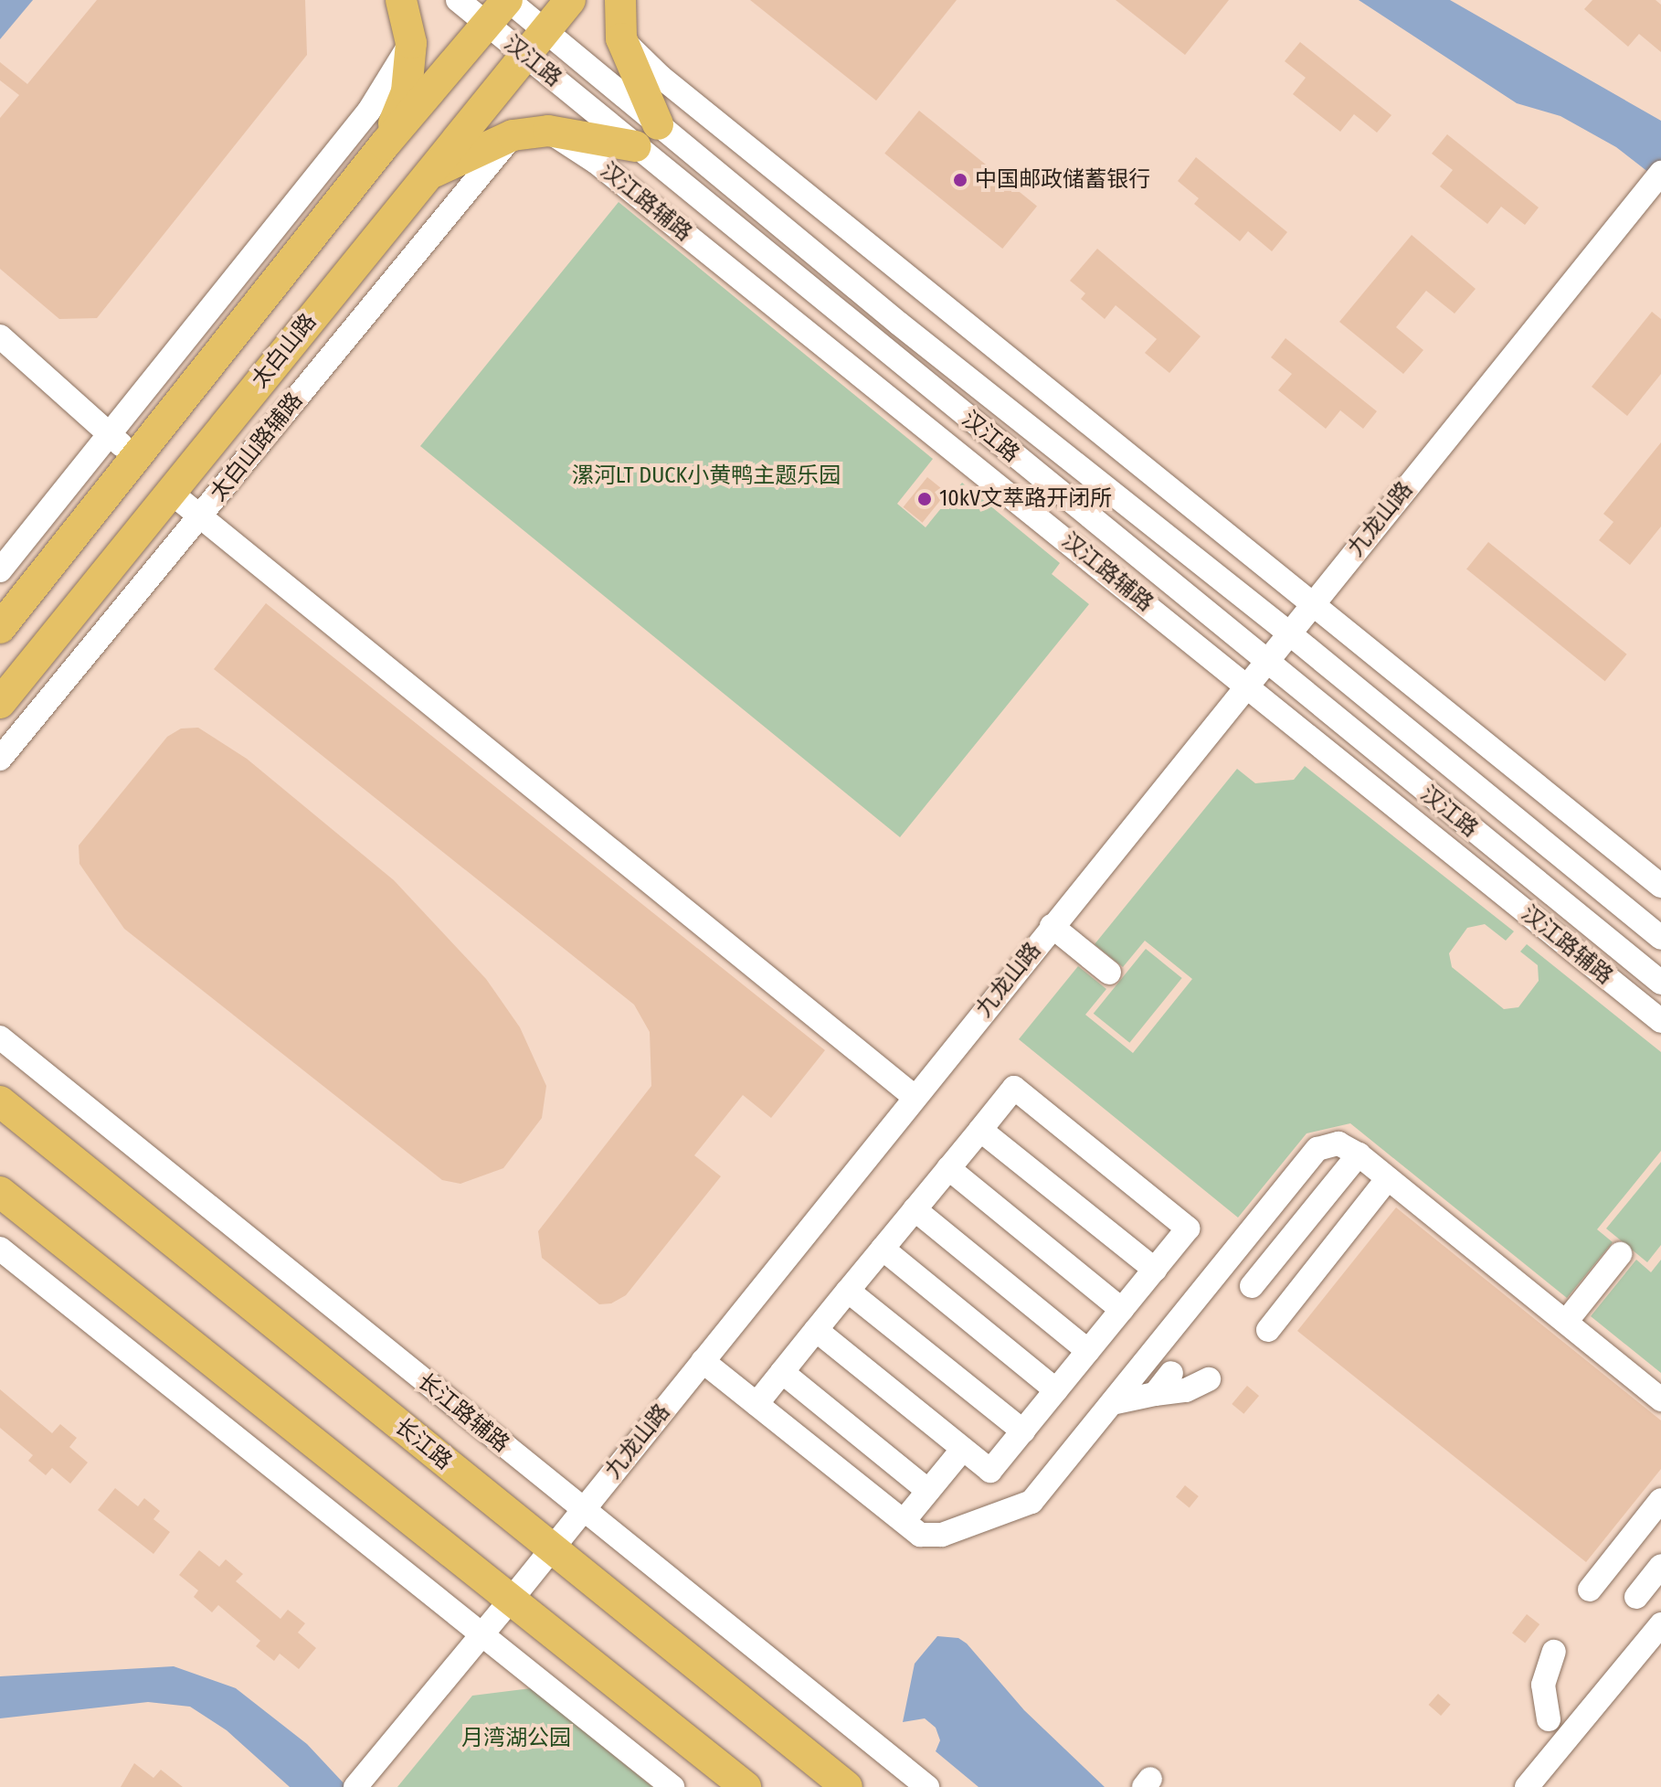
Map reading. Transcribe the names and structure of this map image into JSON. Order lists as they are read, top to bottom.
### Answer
{
  "streets": {
    "main road": ["太白山路", "长江路"],
    "street": [
      "汉江路",
      "汉江路辅路",
      "太白山路辅路",
      "九龙山路",
      "长江路辅路"
    ]
  },
  "crossings": [
    ["汉江路", "太白山路"],
    ["汉江路", "九龙山路"],
    ["汉江路辅路", "九龙山路"],
    ["九龙山路", "长江路辅路"],
    ["九龙山路", "长江路"]
  ],
  "parks": ["漯河LT DUCK小黄鸭主题乐园", "月湾湖公园"],
  "places": ["中国邮政储蓄银行", "10kV文萃路开闭所"]
}
